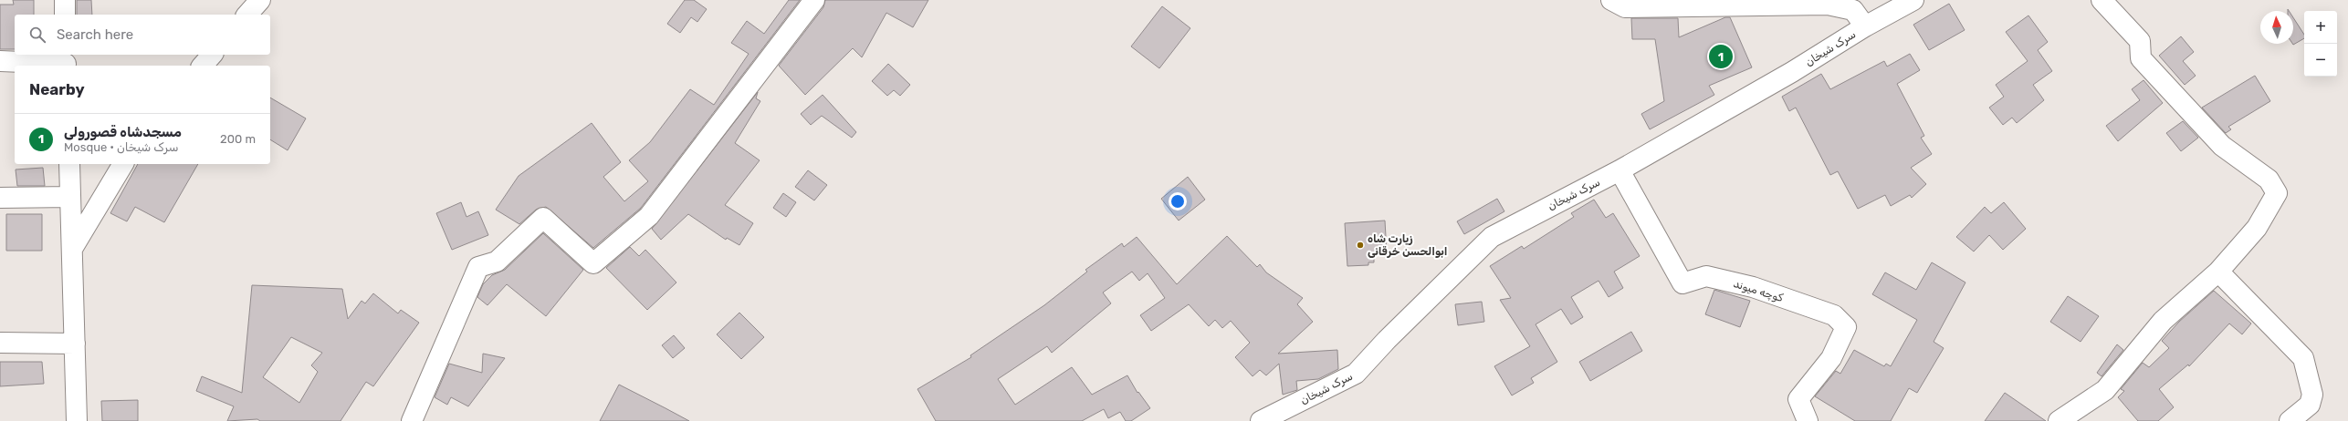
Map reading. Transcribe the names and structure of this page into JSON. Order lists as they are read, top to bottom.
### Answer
{
  "streets": {
    "street": ["سرک شیخان", "کوچه میوند"]
  },
  "crossings": [
    ["سرک شیخان", "کوچه میوند"]
  ],
  "places": ["زیارت شاه ابوالحسن خرقانی"],
  "north": "top",
  "page": {
    "map_buttons": ["+", "−"],
    "search": "Search here",
    "pins": "1",
    "heading": "Nearby",
    "list": [
      {
        "mark": "1",
        "name": "مسجدشاه قصورولی",
        "note": "Mosque · سرک شیخان",
        "value": "200 m"
      }
    ]
  }
}
